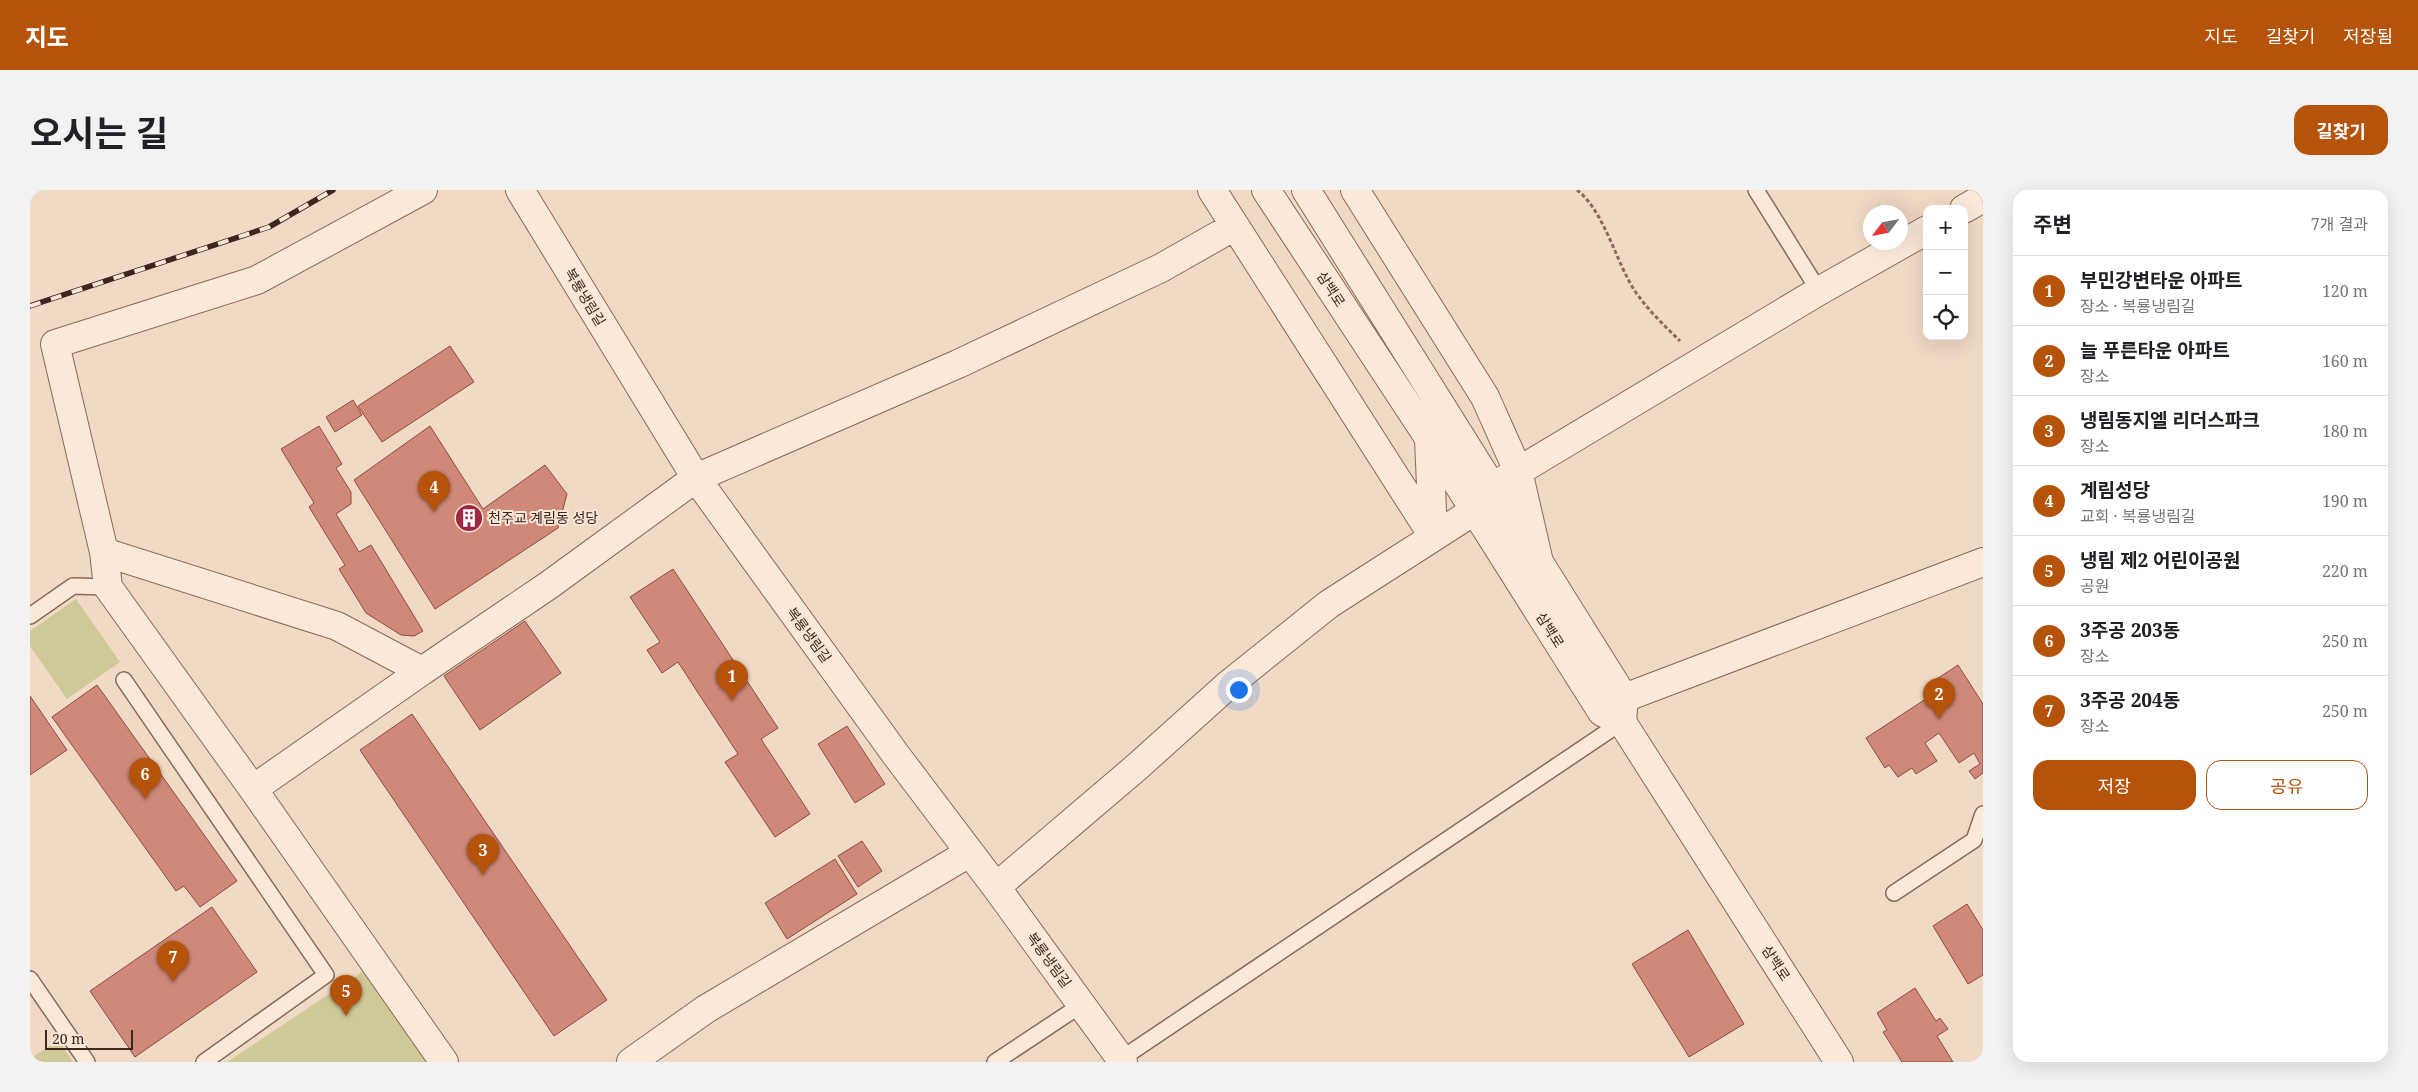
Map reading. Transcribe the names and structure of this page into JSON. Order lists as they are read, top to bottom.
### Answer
{
  "streets": {
    "street": ["삼백로", "복룡냉림길"]
  },
  "places": {
    "building": ["천주교 계림동 성당"]
  },
  "scale_bar": "20 m",
  "north": "bottom left",
  "page": {
    "header": "지도",
    "nav": ["지도", "길찾기", "저장됨"],
    "title": "오시는 길",
    "buttons": [
      "길찾기",
      ["저장", "공유"]
    ],
    "heading": ["주변", "7개 결과"],
    "map_buttons": ["+", "−"],
    "list": [
      {
        "mark": "1",
        "name": "부민강변타운 아파트",
        "note": "장소 · 복룡냉림길",
        "value": "120 m"
      },
      {
        "mark": "2",
        "name": "늘 푸른타운 아파트",
        "note": "장소",
        "value": "160 m"
      },
      {
        "mark": "3",
        "name": "냉림동지엘 리더스파크",
        "note": "장소",
        "value": "180 m"
      },
      {
        "mark": "4",
        "name": "계림성당",
        "note": "교회 · 복룡냉림길",
        "value": "190 m"
      },
      {
        "mark": "5",
        "name": "냉림 제2 어린이공원",
        "note": "공원",
        "value": "220 m"
      },
      {
        "mark": "6",
        "name": "3주공 203동",
        "note": "장소",
        "value": "250 m"
      },
      {
        "mark": "7",
        "name": "3주공 204동",
        "note": "장소",
        "value": "250 m"
      }
    ],
    "pins": [
      "4",
      "1",
      "2",
      "6",
      "3",
      "7",
      "5"
    ],
    "scale": "20 m"
  }
}
